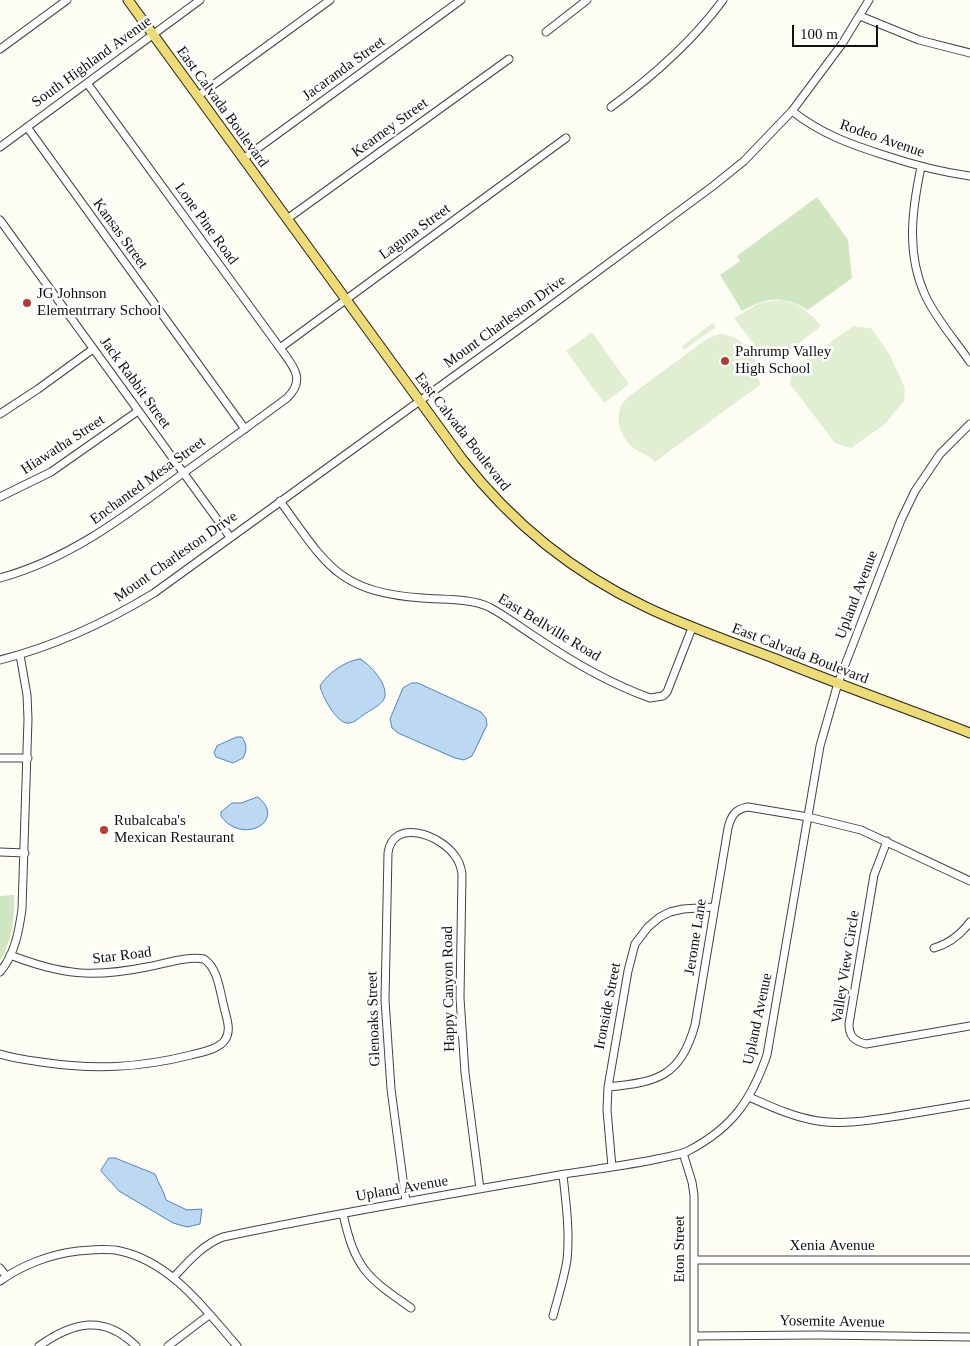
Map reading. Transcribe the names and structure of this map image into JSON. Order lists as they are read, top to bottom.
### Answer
{
  "streets": {
    "main road": ["East Calvada Boulevard"],
    "street": [
      "South Highland Avenue",
      "Jacaranda Street",
      "Kearney Street",
      "Rodeo Avenue",
      "Lone Pine Road",
      "Laguna Street",
      "Kansas Street",
      "Mount Charleston Drive",
      "Jack Rabbit Street",
      "Hiawatha Street",
      "Enchanted Mesa Street",
      "Upland Avenue",
      "East Bellville Road",
      "Jerome Lane",
      "Star Road",
      "Valley View Circle",
      "Happy Canyon Road",
      "Ironside Street",
      "Glenoaks Street",
      "Xenia Avenue",
      "Eton Street",
      "Yosemite Avenue"
    ]
  },
  "crossings": [
    ["South Highland Avenue", "East Calvada Boulevard"],
    ["South Highland Avenue", "Lone Pine Road"],
    ["South Highland Avenue", "Kansas Street"],
    ["Jacaranda Street", "East Calvada Boulevard"],
    ["East Calvada Boulevard", "Kearney Street"],
    ["East Calvada Boulevard", "Laguna Street"],
    ["East Calvada Boulevard", "Mount Charleston Drive"],
    ["East Calvada Boulevard", "Upland Avenue"],
    ["East Calvada Boulevard", "East Bellville Road"],
    ["Rodeo Avenue", "Mount Charleston Drive"],
    ["Lone Pine Road", "Laguna Street"],
    ["Lone Pine Road", "Enchanted Mesa Street"],
    ["Kansas Street", "Enchanted Mesa Street"],
    ["Mount Charleston Drive", "Jack Rabbit Street"],
    ["Mount Charleston Drive", "East Bellville Road"],
    ["Jack Rabbit Street", "Hiawatha Street"],
    ["Jack Rabbit Street", "Enchanted Mesa Street"],
    ["Upland Avenue", "Jerome Lane"],
    ["Upland Avenue", "Happy Canyon Road"],
    ["Upland Avenue", "Ironside Street"],
    ["Upland Avenue", "Glenoaks Street"],
    ["Upland Avenue", "Eton Street"],
    ["Jerome Lane", "Ironside Street"],
    ["Happy Canyon Road", "Glenoaks Street"],
    ["Xenia Avenue", "Eton Street"],
    ["Eton Street", "Yosemite Avenue"]
  ],
  "places": ["JG Johnson Elementrrary School", "Pahrump Valley High School", "Rubalcaba's Mexican Restaurant"],
  "scale_bar": "100 m"
}
